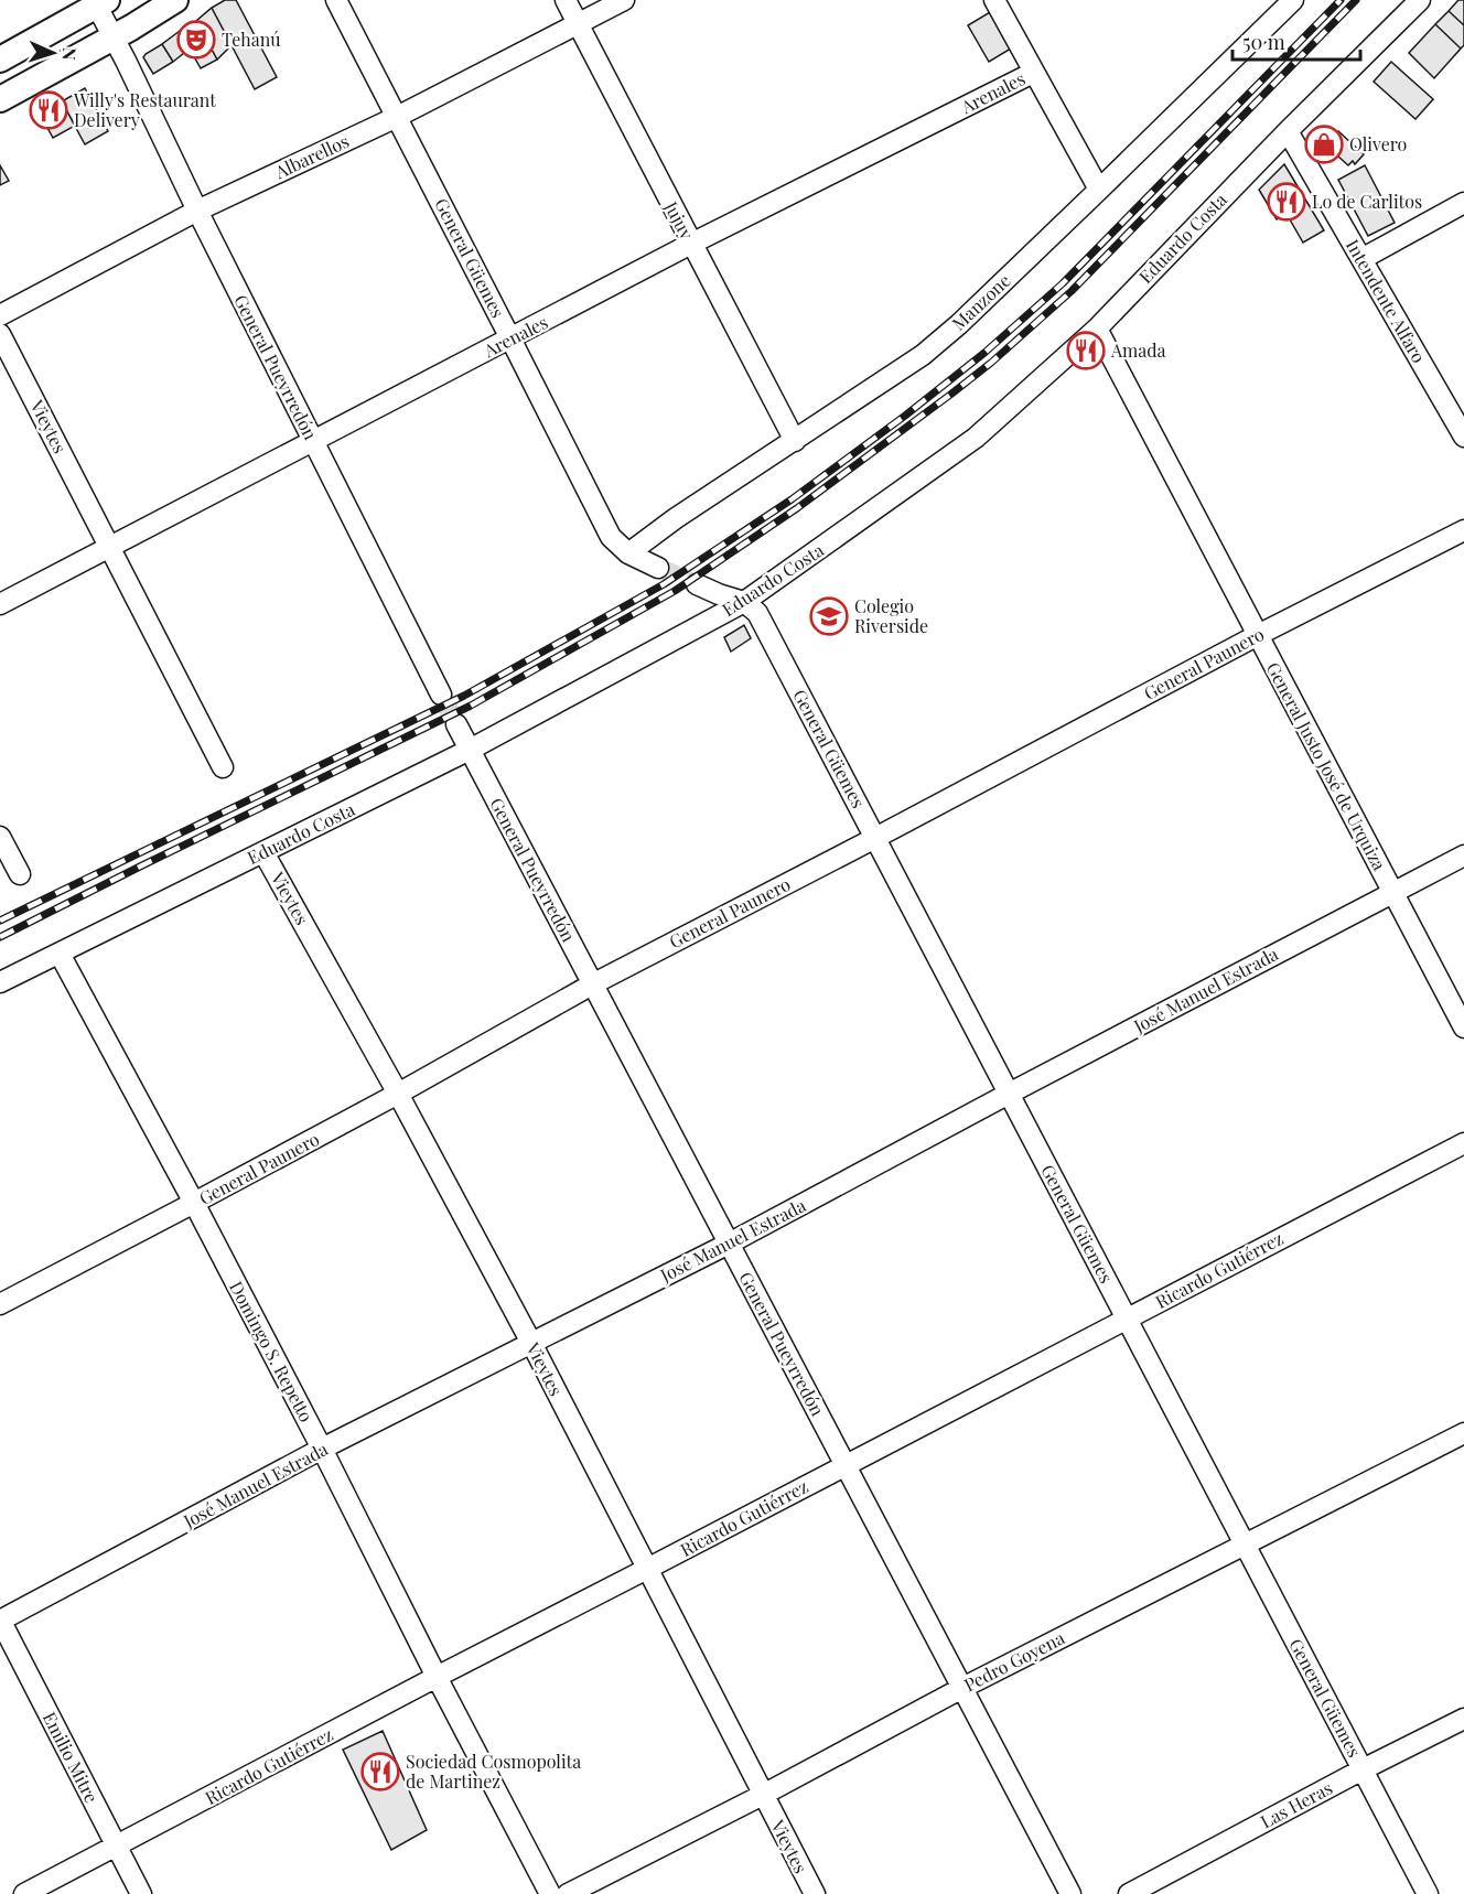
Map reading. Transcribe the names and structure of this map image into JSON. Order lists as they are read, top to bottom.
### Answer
{
  "streets": {
    "street": [
      "Arenales",
      "Albarellos",
      "Jujuy",
      "Eduardo Costa",
      "General Güemes",
      "Intendente Alfaro",
      "Manzone",
      "General Pueyrredón",
      "Vieytes",
      "General Paunero",
      "General Justo José de Urquiza",
      "José Manuel Estrada",
      "Ricardo Gutiérrez",
      "Domingo S. Repetto",
      "Pedro Goyena",
      "Emilio Mitre",
      "Las Heras"
    ]
  },
  "crossings": [
    ["Arenales", "Jujuy"],
    ["Arenales", "General Güemes"],
    ["Arenales", "General Pueyrredón"],
    ["Arenales", "Vieytes"],
    ["Albarellos", "Jujuy"],
    ["Albarellos", "General Güemes"],
    ["Albarellos", "General Pueyrredón"],
    ["Jujuy", "Manzone"],
    ["Eduardo Costa", "General Güemes"],
    ["Eduardo Costa", "Intendente Alfaro"],
    ["Eduardo Costa", "General Pueyrredón"],
    ["Eduardo Costa", "Vieytes"],
    ["Eduardo Costa", "General Justo José de Urquiza"],
    ["Eduardo Costa", "Domingo S. Repetto"],
    ["General Güemes", "Manzone"],
    ["General Güemes", "General Paunero"],
    ["General Güemes", "José Manuel Estrada"],
    ["General Güemes", "Ricardo Gutiérrez"],
    ["General Güemes", "Pedro Goyena"],
    ["General Güemes", "Las Heras"],
    ["General Pueyrredón", "General Paunero"],
    ["General Pueyrredón", "José Manuel Estrada"],
    ["General Pueyrredón", "Ricardo Gutiérrez"],
    ["General Pueyrredón", "Pedro Goyena"],
    ["Vieytes", "General Paunero"],
    ["Vieytes", "José Manuel Estrada"],
    ["Vieytes", "Ricardo Gutiérrez"],
    ["Vieytes", "Pedro Goyena"],
    ["General Paunero", "General Justo José de Urquiza"],
    ["General Paunero", "Domingo S. Repetto"],
    ["General Justo José de Urquiza", "José Manuel Estrada"],
    ["José Manuel Estrada", "Domingo S. Repetto"],
    ["José Manuel Estrada", "Emilio Mitre"],
    ["Ricardo Gutiérrez", "Domingo S. Repetto"],
    ["Ricardo Gutiérrez", "Emilio Mitre"]
  ],
  "places": {
    "theatre": ["Tehanú"],
    "restaurant": [
      "Willy's Restaurant Delivery",
      "Lo de Carlitos",
      "Amada",
      "Sociedad Cosmopolita de Martinez"
    ],
    "shop": ["Olivero"],
    "school or university": ["Colegio Riverside"]
  },
  "scale_bar": "50 m",
  "north": "right"
}
